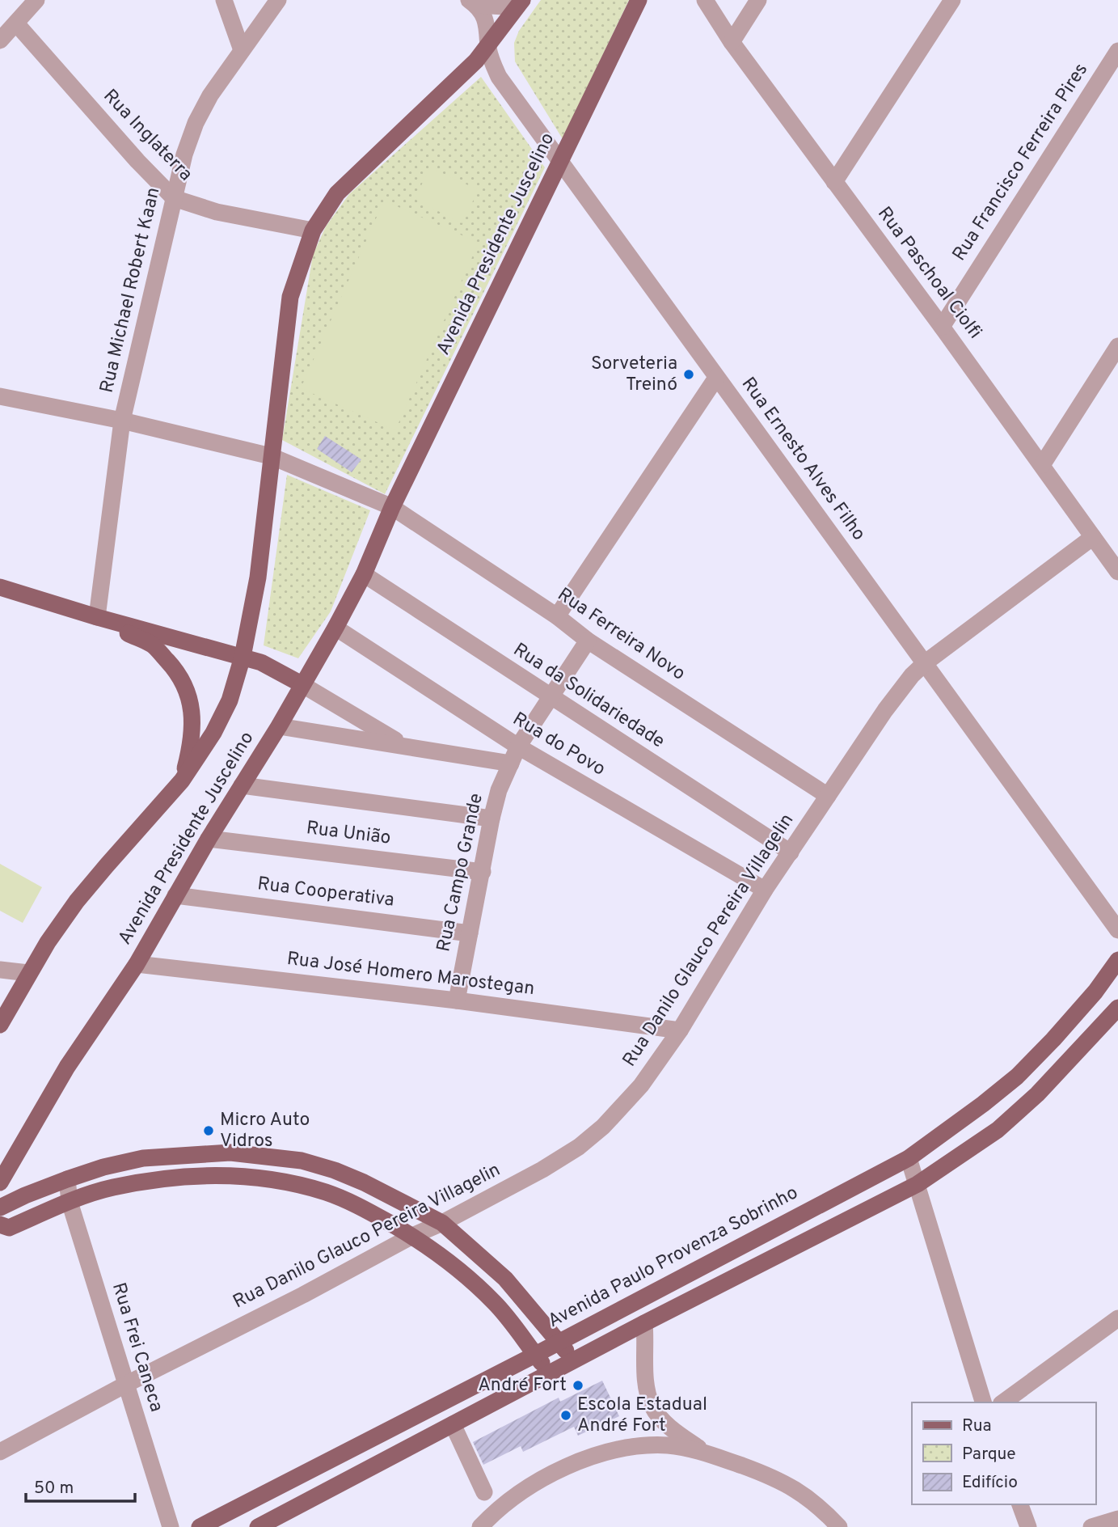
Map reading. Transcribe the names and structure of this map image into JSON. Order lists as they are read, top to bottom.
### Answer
{
  "streets": {
    "main road": ["Avenida Presidente Juscelino", "Avenida Paulo Provenza Sobrinho"],
    "street": [
      "Rua Inglaterra",
      "Rua Francisco Ferreira Pires",
      "Rua Paschoal Ciolfi",
      "Rua Michael Robert Kaan",
      "Rua Ernesto Alves Filho",
      "Rua Ferreira Novo",
      "Rua da Solidariedade",
      "Rua do Povo",
      "Rua União",
      "Rua Campo Grande",
      "Rua Cooperativa",
      "Rua Danilo Glauco Pereira Villagelin",
      "Rua José Homero Marostegan",
      "Rua Frei Caneca"
    ]
  },
  "crossings": [
    ["Rua Inglaterra", "Avenida Presidente Juscelino"],
    ["Rua Inglaterra", "Rua Michael Robert Kaan"],
    ["Rua Francisco Ferreira Pires", "Rua Paschoal Ciolfi"],
    ["Avenida Presidente Juscelino", "Rua Ernesto Alves Filho"],
    ["Avenida Presidente Juscelino", "Rua Ferreira Novo"],
    ["Avenida Presidente Juscelino", "Rua da Solidariedade"],
    ["Avenida Presidente Juscelino", "Rua do Povo"],
    ["Avenida Presidente Juscelino", "Rua União"],
    ["Avenida Presidente Juscelino", "Rua Cooperativa"],
    ["Avenida Presidente Juscelino", "Rua José Homero Marostegan"],
    ["Rua Paschoal Ciolfi", "Rua Danilo Glauco Pereira Villagelin"],
    ["Rua Ernesto Alves Filho", "Rua Danilo Glauco Pereira Villagelin"],
    ["Rua Ferreira Novo", "Rua Campo Grande"],
    ["Rua Ferreira Novo", "Rua Danilo Glauco Pereira Villagelin"],
    ["Rua da Solidariedade", "Rua Campo Grande"],
    ["Rua da Solidariedade", "Rua Danilo Glauco Pereira Villagelin"],
    ["Rua do Povo", "Rua Campo Grande"],
    ["Rua do Povo", "Rua Danilo Glauco Pereira Villagelin"],
    ["Rua União", "Rua Campo Grande"],
    ["Rua Campo Grande", "Rua Cooperativa"],
    ["Rua Campo Grande", "Rua José Homero Marostegan"],
    ["Rua Danilo Glauco Pereira Villagelin", "Rua José Homero Marostegan"],
    ["Rua Danilo Glauco Pereira Villagelin", "Rua Frei Caneca"]
  ],
  "places": [
    "Sorveteria Treinó",
    "Micro Auto Vidros",
    "André Fort",
    "Escola Estadual André Fort"
  ],
  "legend": ["Rua", "Parque", "Edifício"],
  "scale_bar": "50 m"
}
